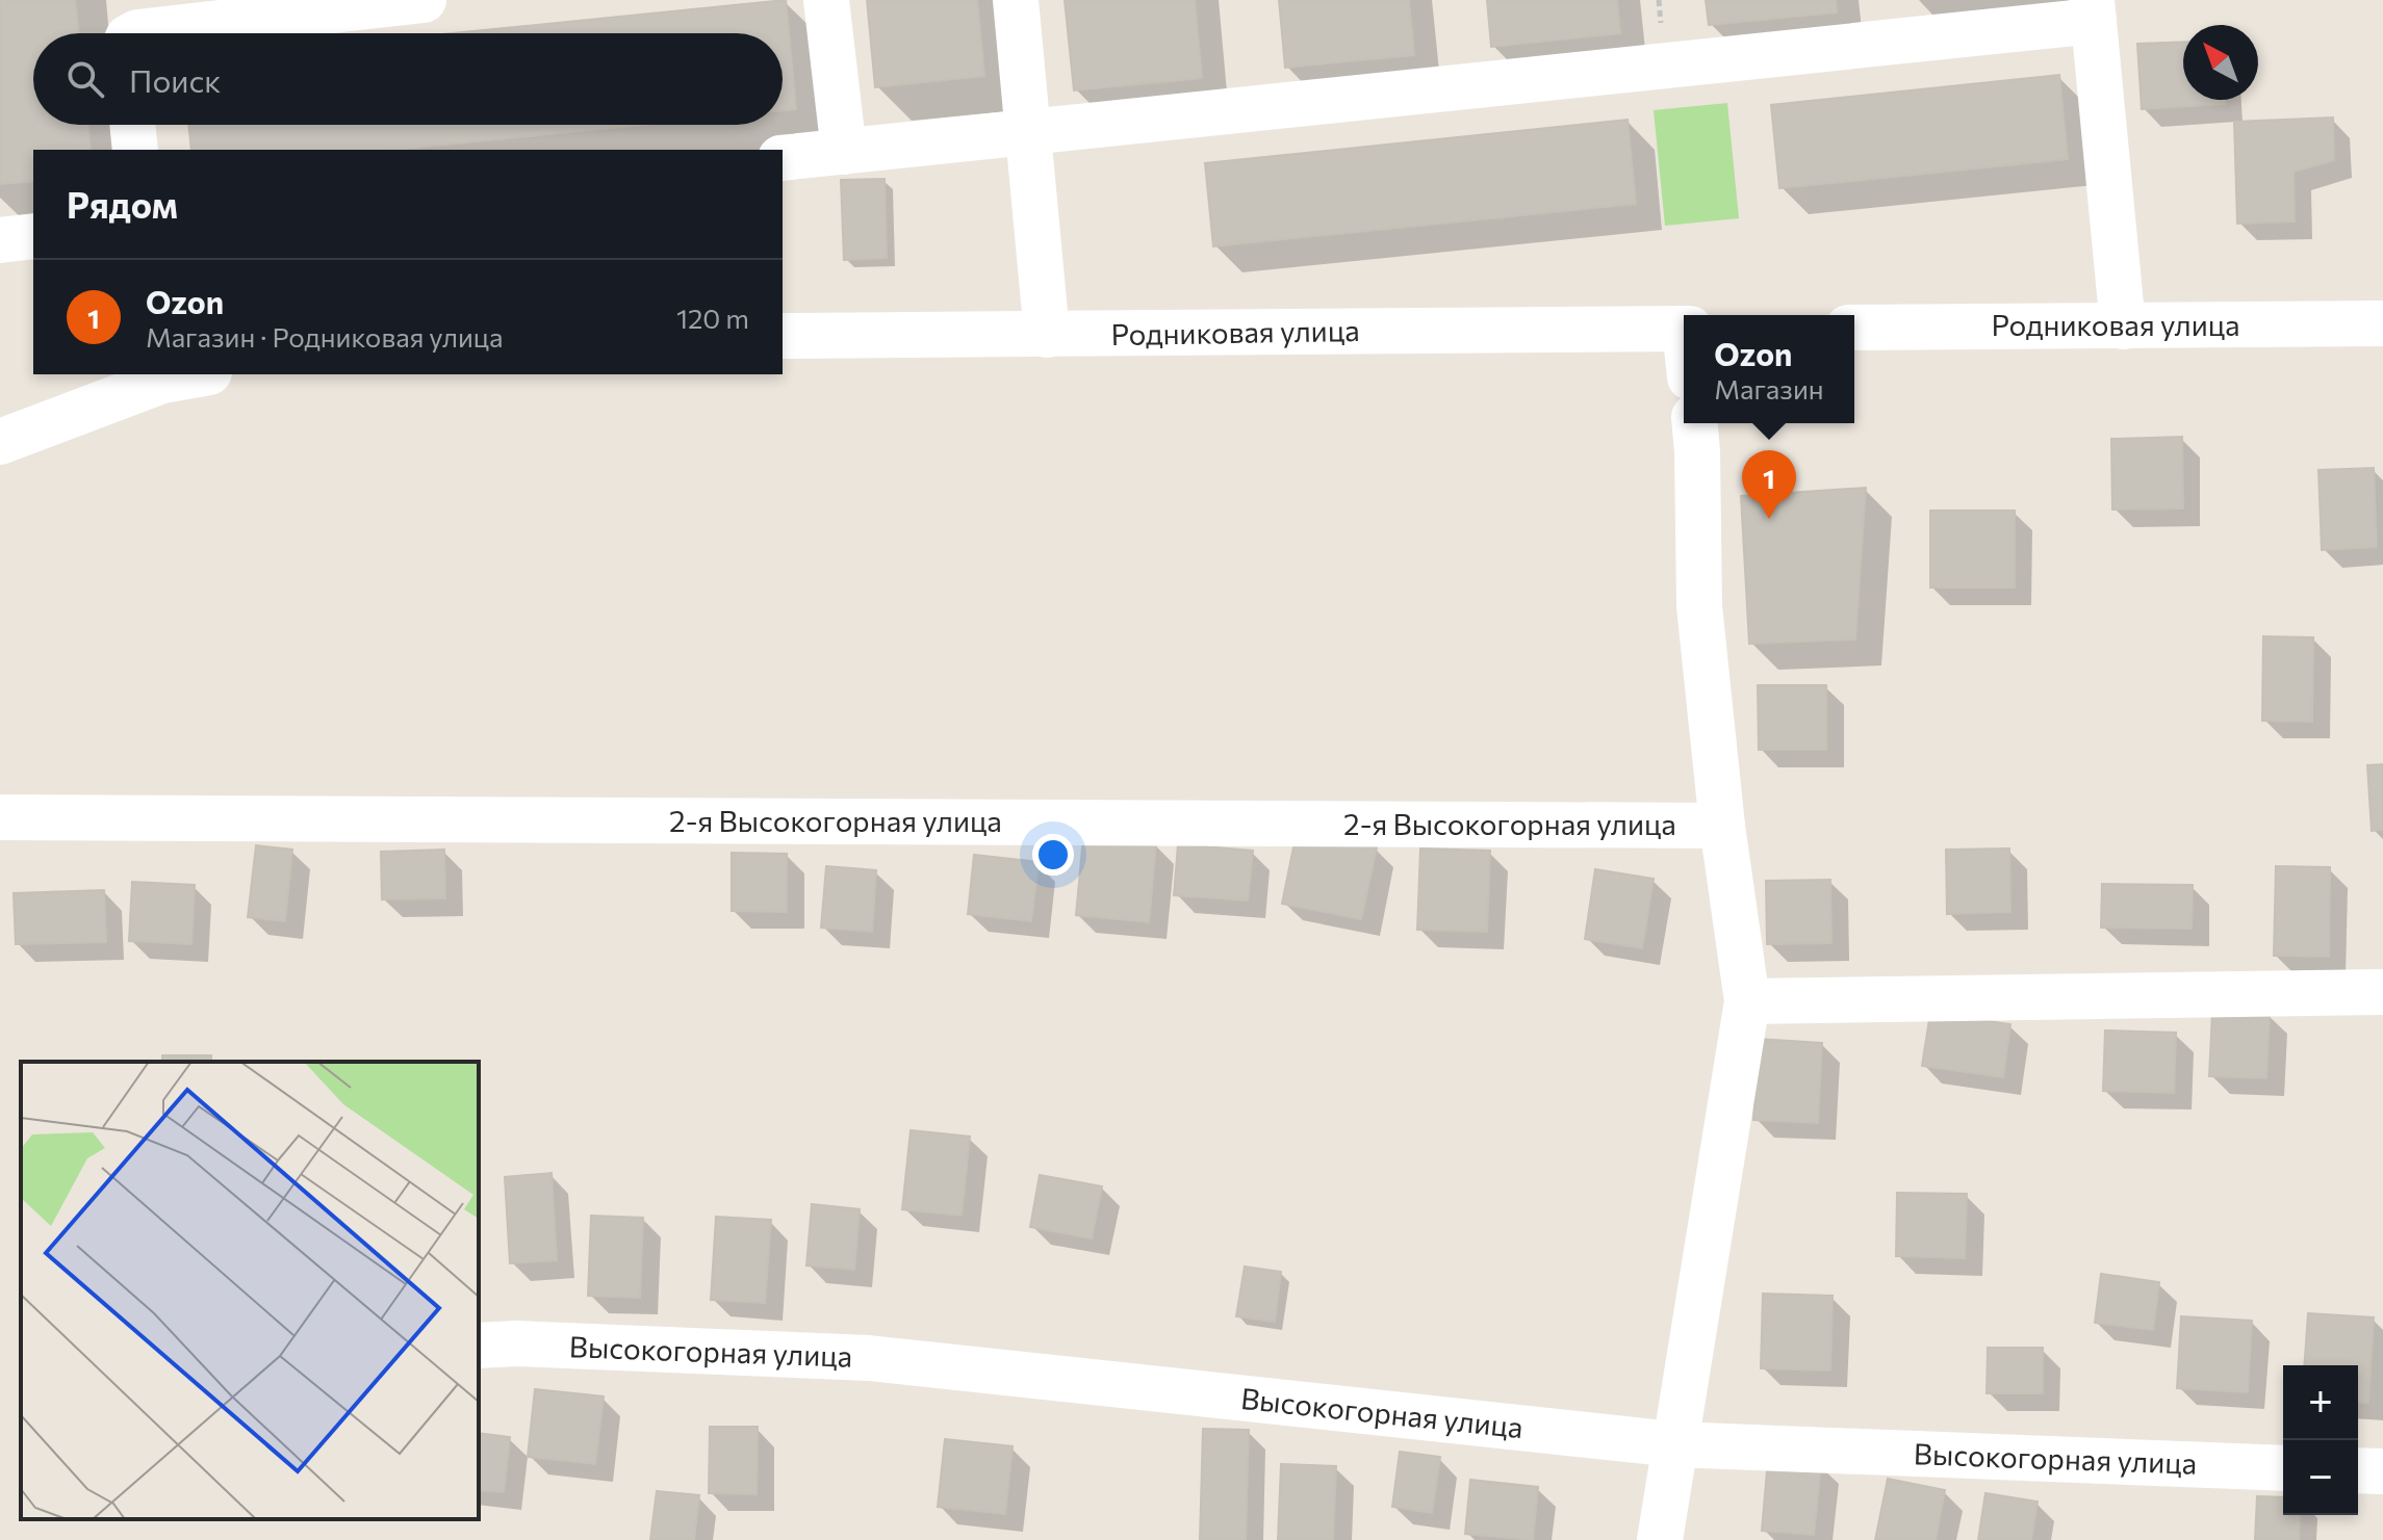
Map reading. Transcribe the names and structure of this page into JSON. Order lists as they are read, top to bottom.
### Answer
{
  "streets": {
    "street": ["Родниковая улица", "2-я Высокогорная улица", "Высокогорная улица"]
  },
  "north": "top left",
  "page": {
    "search": "Поиск",
    "heading": "Рядом",
    "list": [
      {
        "mark": "1",
        "name": "Ozon",
        "note": "Магазин · Родниковая улица",
        "value": "120 m"
      }
    ],
    "popup": ["Ozon", "Магазин"],
    "pins": "1",
    "map_buttons": ["+", "−"]
  }
}
